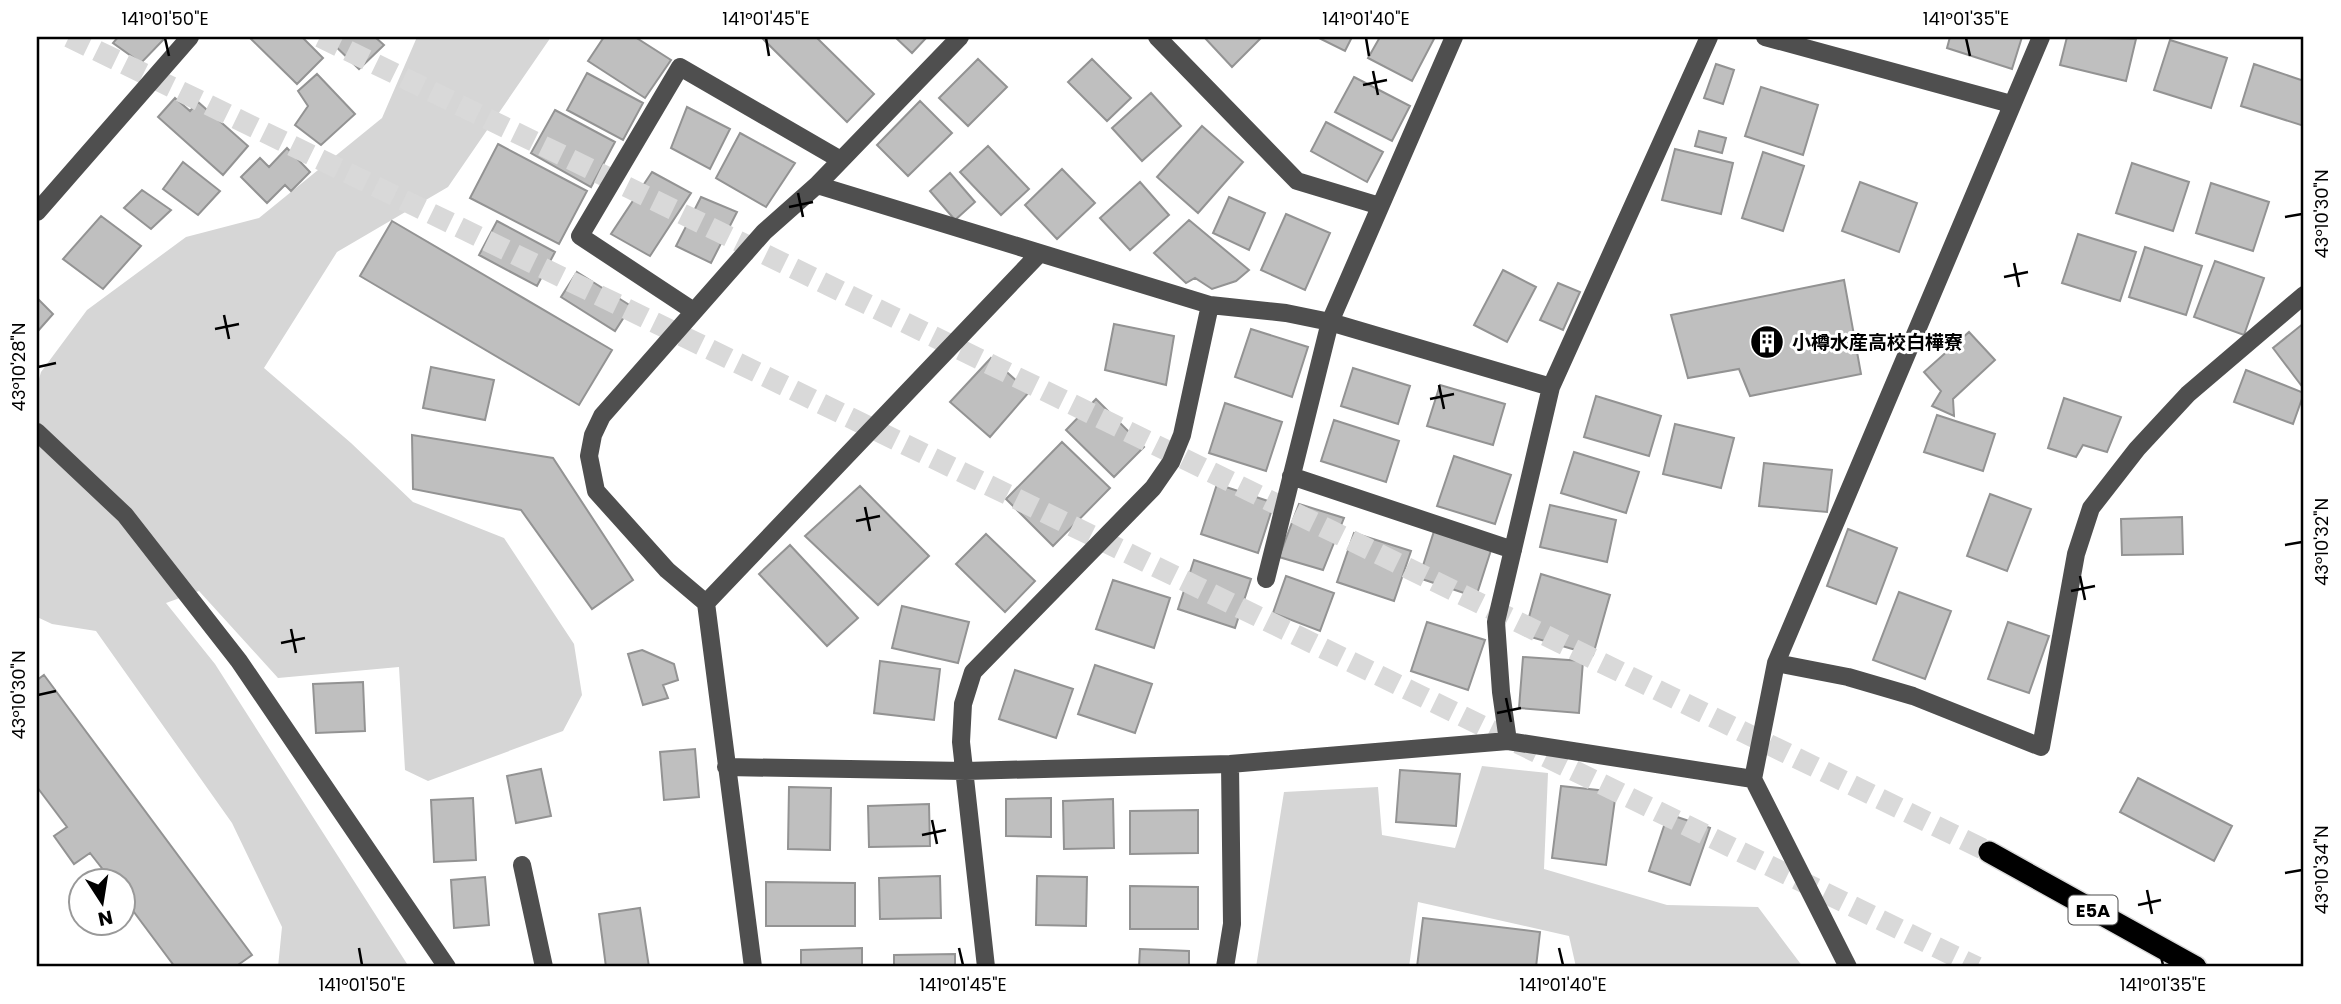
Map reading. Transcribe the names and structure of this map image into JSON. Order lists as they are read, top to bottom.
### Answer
{
  "streets": {
    "highway": ["E5A"]
  },
  "places": {
    "building": ["小樽水産高校白樺寮"]
  },
  "north": "bottom",
  "coordinates": [
    "141°01'50\"E",
    "141°01'45\"E",
    "141°01'40\"E",
    "141°01'35\"E",
    "43°10'30\"N",
    "43°10'28\"N",
    "43°10'32\"N",
    "43°10'34\"N"
  ]
}
